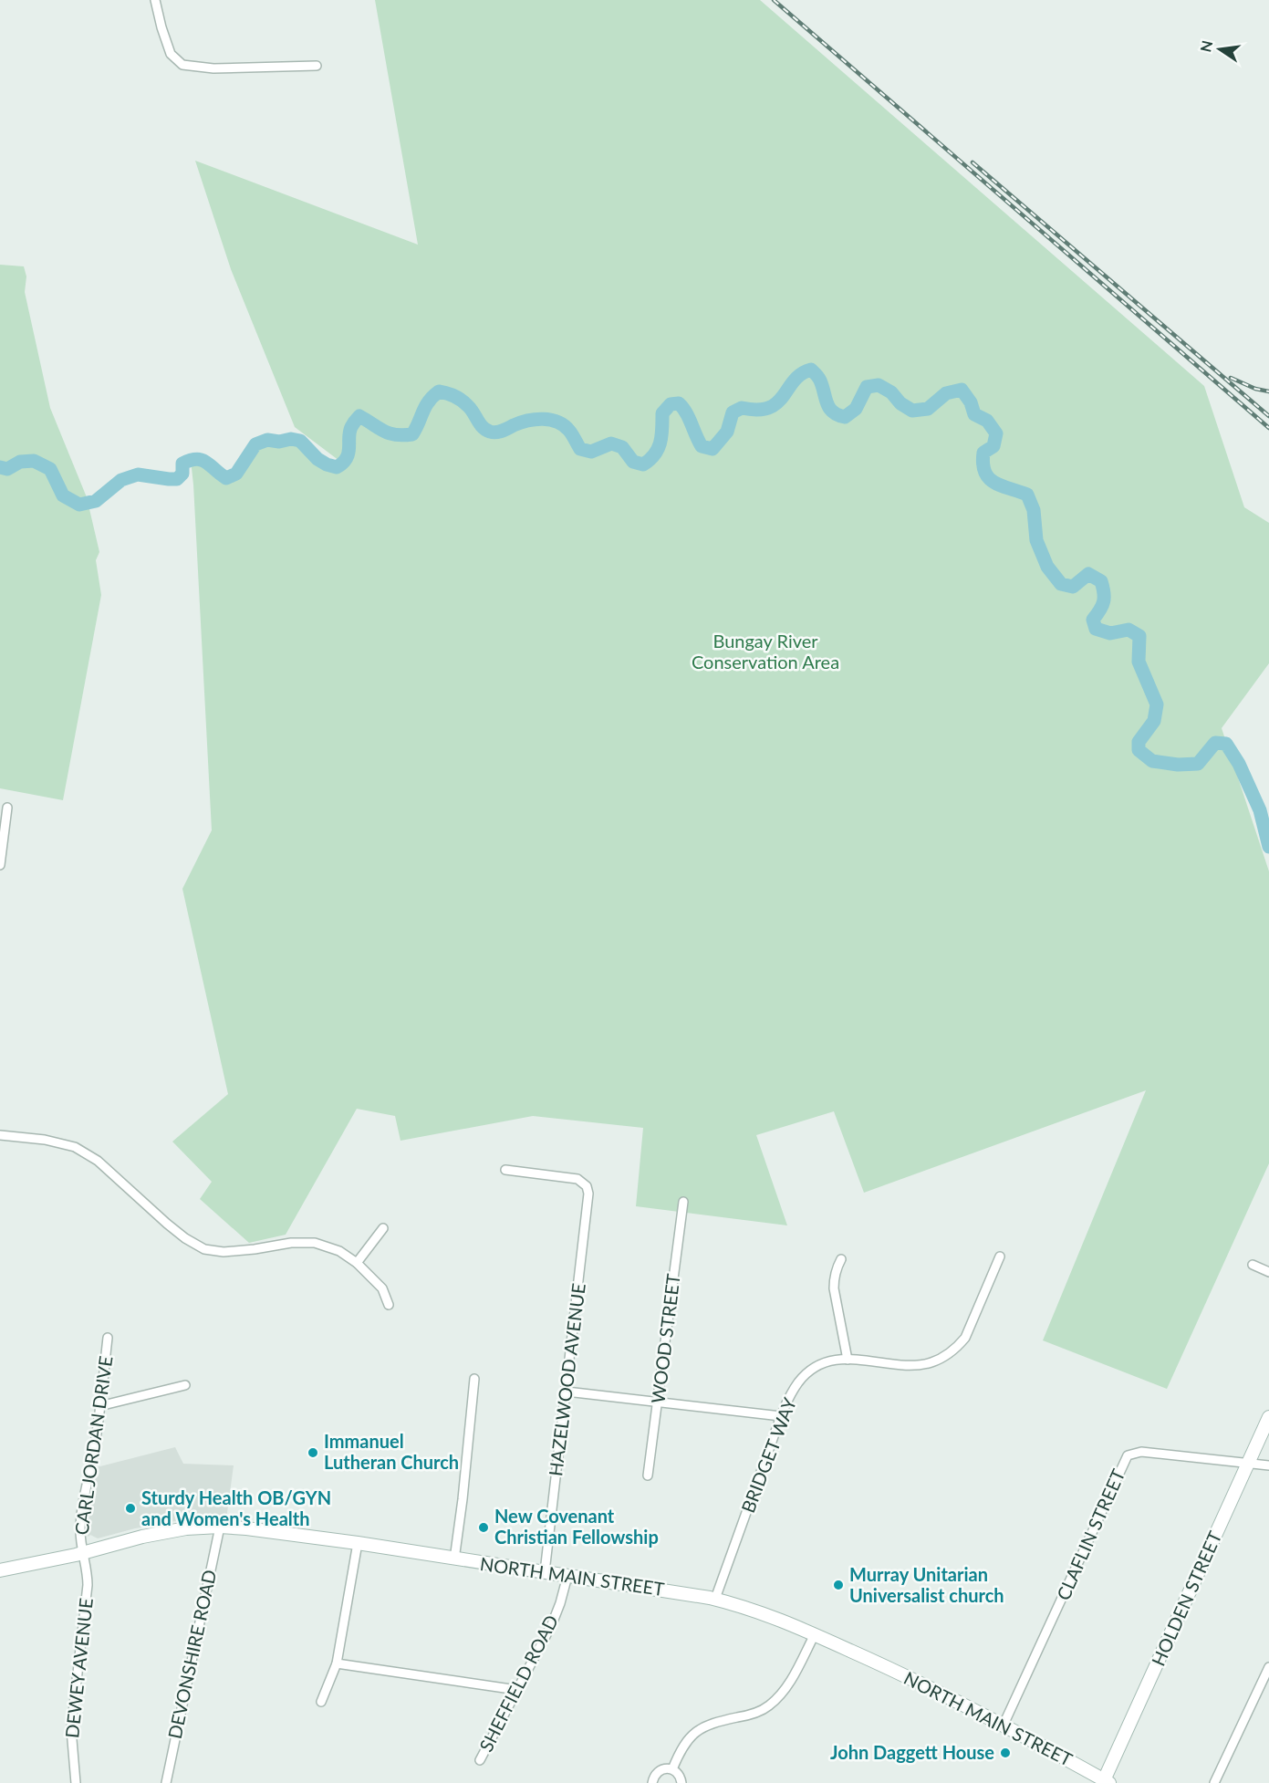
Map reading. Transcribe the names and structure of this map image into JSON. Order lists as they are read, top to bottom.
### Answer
{
  "streets": {
    "main road": ["NORTH MAIN STREET", "HOLDEN STREET"],
    "street": [
      "WOOD STREET",
      "HAZELWOOD AVENUE",
      "CARL JORDAN DRIVE",
      "BRIDGET WAY",
      "CLAFLIN STREET",
      "DEVONSHIRE ROAD",
      "DEWEY AVENUE",
      "SHEFFIELD ROAD"
    ]
  },
  "crossings": [
    ["HAZELWOOD AVENUE", "NORTH MAIN STREET"],
    ["CARL JORDAN DRIVE", "NORTH MAIN STREET"],
    ["CARL JORDAN DRIVE", "DEWEY AVENUE"],
    ["BRIDGET WAY", "NORTH MAIN STREET"],
    ["CLAFLIN STREET", "NORTH MAIN STREET"],
    ["CLAFLIN STREET", "HOLDEN STREET"],
    ["NORTH MAIN STREET", "HOLDEN STREET"],
    ["NORTH MAIN STREET", "DEVONSHIRE ROAD"],
    ["NORTH MAIN STREET", "DEWEY AVENUE"],
    ["NORTH MAIN STREET", "SHEFFIELD ROAD"]
  ],
  "parks": ["Bungay River Conservation Area"],
  "places": [
    "Immanuel Lutheran Church",
    "Sturdy Health OB/GYN and Women's Health",
    "New Covenant Christian Fellowship",
    "Murray Unitarian Universalist church",
    "John Daggett House"
  ],
  "north": "left"
}
